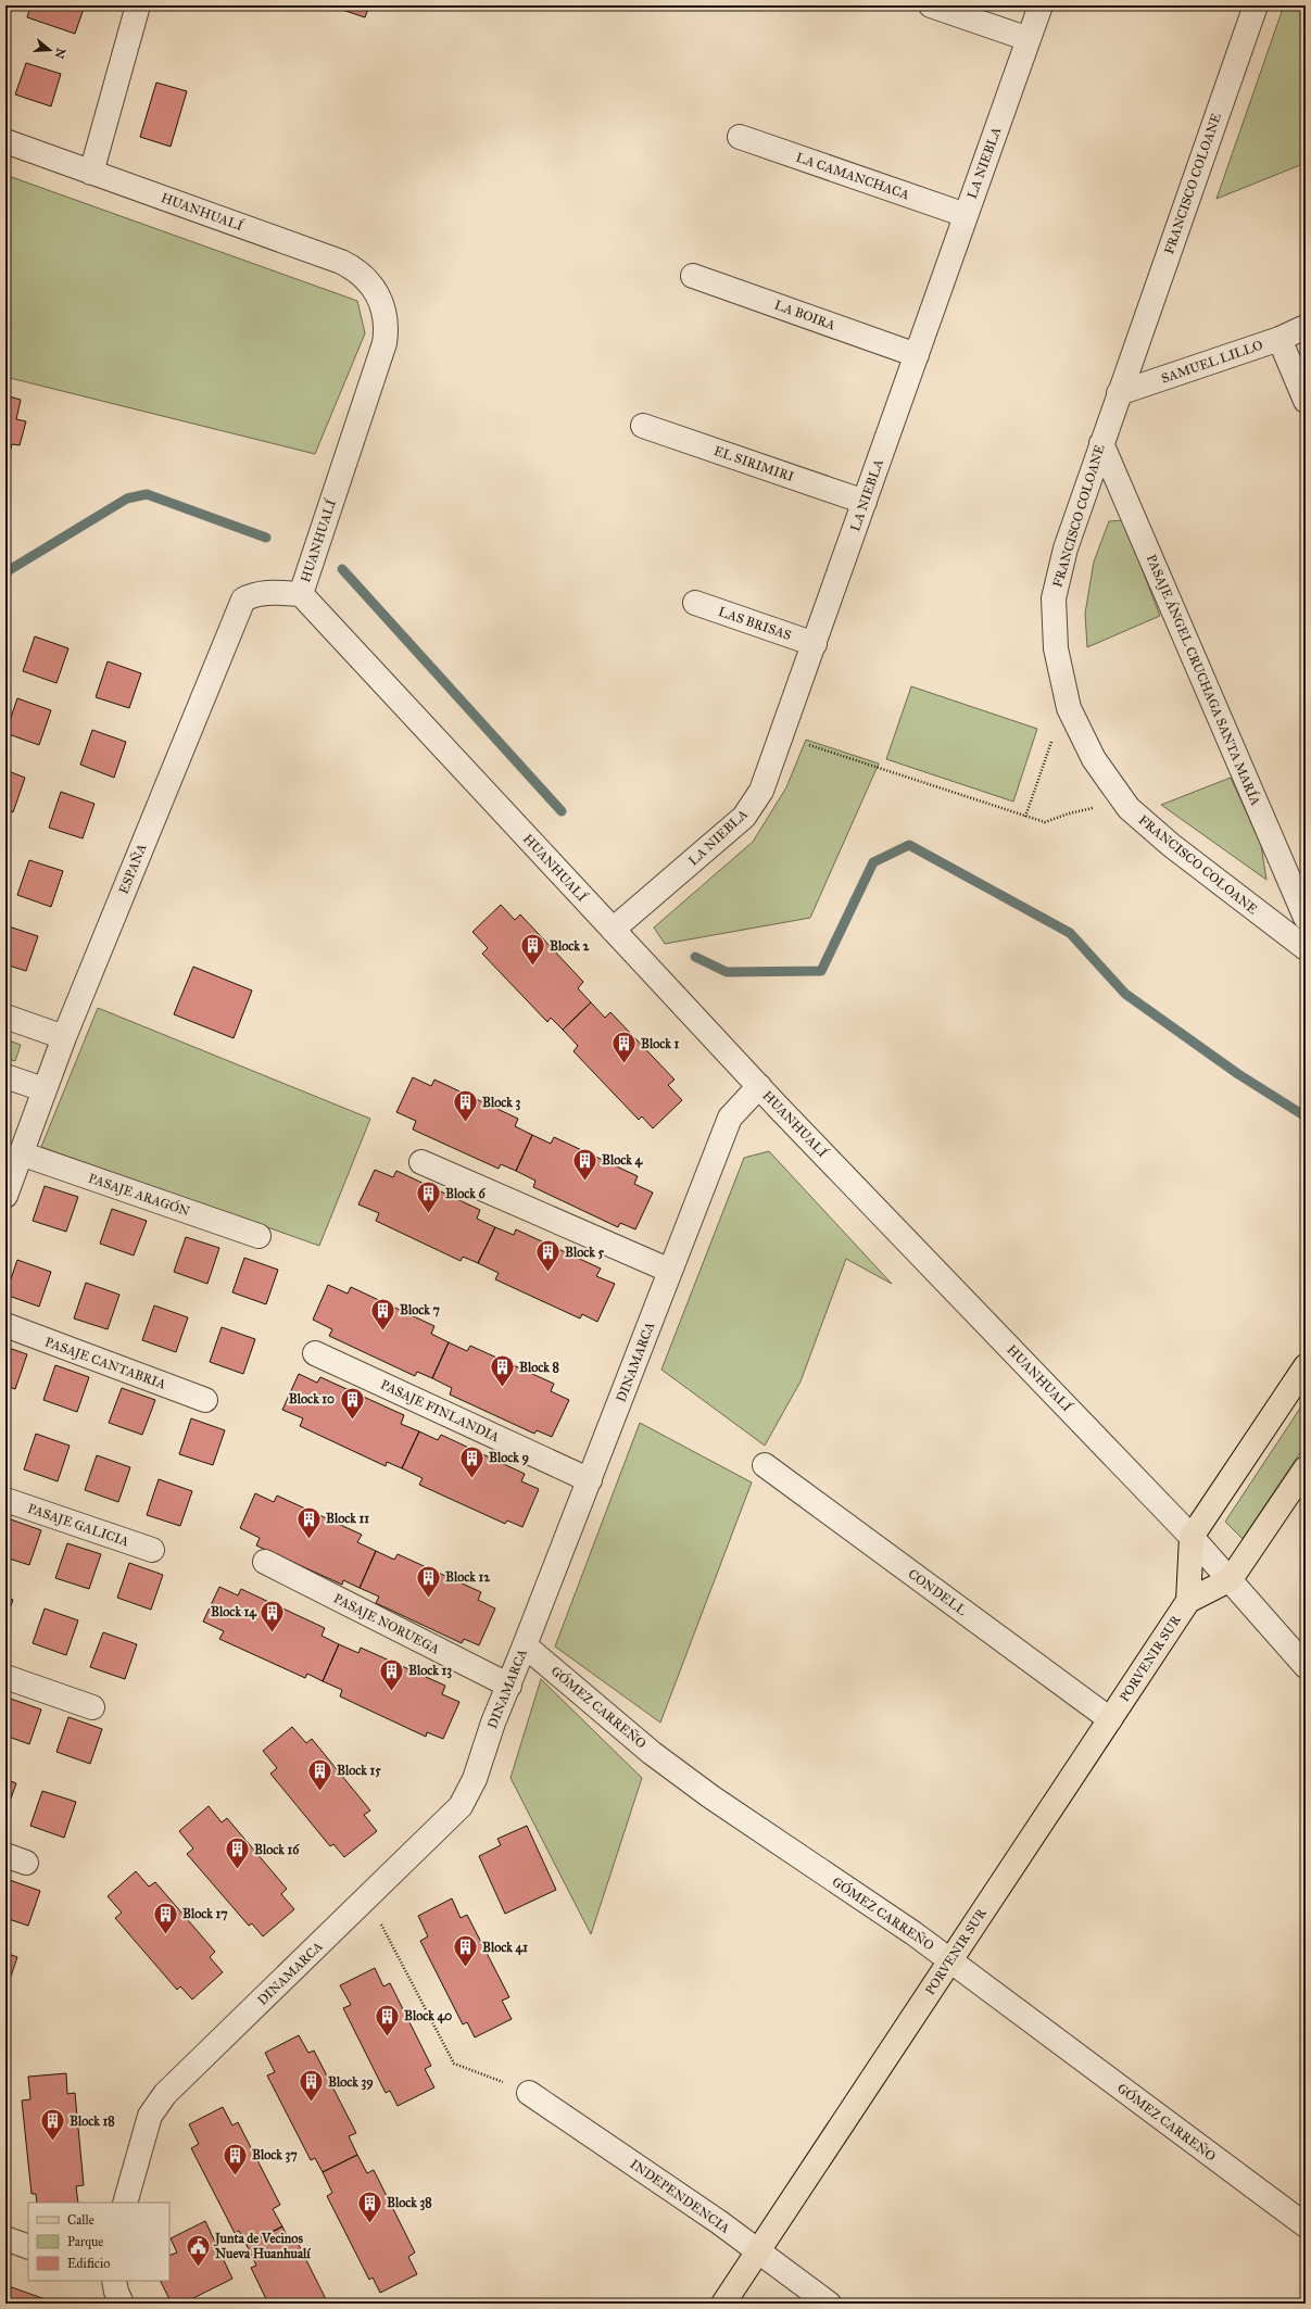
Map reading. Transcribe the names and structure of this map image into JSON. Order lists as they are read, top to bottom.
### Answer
{
  "streets": {
    "main road": ["PORVENIR SUR"],
    "street": [
      "LA NIEBLA",
      "LA CAMANCHACA",
      "FRANCISCO COLOANE",
      "HUANHUALÍ",
      "LA BOIRA",
      "SAMUEL LILLO",
      "EL SIRIMIRI",
      "LAS BRISAS",
      "PASAJE ÁNGEL CRUCHAGA SANTA MARÍA",
      "ESPAÑA",
      "PASAJE ARAGÓN",
      "DINAMARCA",
      "PASAJE CANTABRIA",
      "PASAJE FINLANDIA",
      "PASAJE GALICIA",
      "CONDELL",
      "PASAJE NORUEGA",
      "GÓMEZ CARREÑO",
      "INDEPENDENCIA"
    ]
  },
  "crossings": [
    ["LA NIEBLA", "LA CAMANCHACA"],
    ["LA NIEBLA", "HUANHUALÍ"],
    ["LA NIEBLA", "LA BOIRA"],
    ["LA NIEBLA", "EL SIRIMIRI"],
    ["LA NIEBLA", "LAS BRISAS"],
    ["FRANCISCO COLOANE", "SAMUEL LILLO"],
    ["FRANCISCO COLOANE", "PASAJE ÁNGEL CRUCHAGA SANTA MARÍA"],
    ["HUANHUALÍ", "ESPAÑA"],
    ["HUANHUALÍ", "DINAMARCA"],
    ["HUANHUALÍ", "PORVENIR SUR"],
    ["ESPAÑA", "PASAJE ARAGÓN"],
    ["DINAMARCA", "PASAJE FINLANDIA"],
    ["DINAMARCA", "PASAJE NORUEGA"],
    ["DINAMARCA", "GÓMEZ CARREÑO"],
    ["CONDELL", "PORVENIR SUR"],
    ["PORVENIR SUR", "GÓMEZ CARREÑO"],
    ["PORVENIR SUR", "INDEPENDENCIA"]
  ],
  "places": {
    "building": [
      "Block 2",
      "Block 1",
      "Block 3",
      "Block 4",
      "Block 6",
      "Block 5",
      "Block 7",
      "Block 8",
      "Block 10",
      "Block 9",
      "Block 11",
      "Block 12",
      "Block 14",
      "Block 13",
      "Block 15",
      "Block 16",
      "Block 17",
      "Block 41",
      "Block 40",
      "Block 39",
      "Block 18",
      "Block 37",
      "Block 38"
    ],
    "public building": ["Junta de Vecinos Nueva Huanhualí"]
  },
  "legend": ["Calle", "Parque", "Edificio"],
  "north": "right"
}
